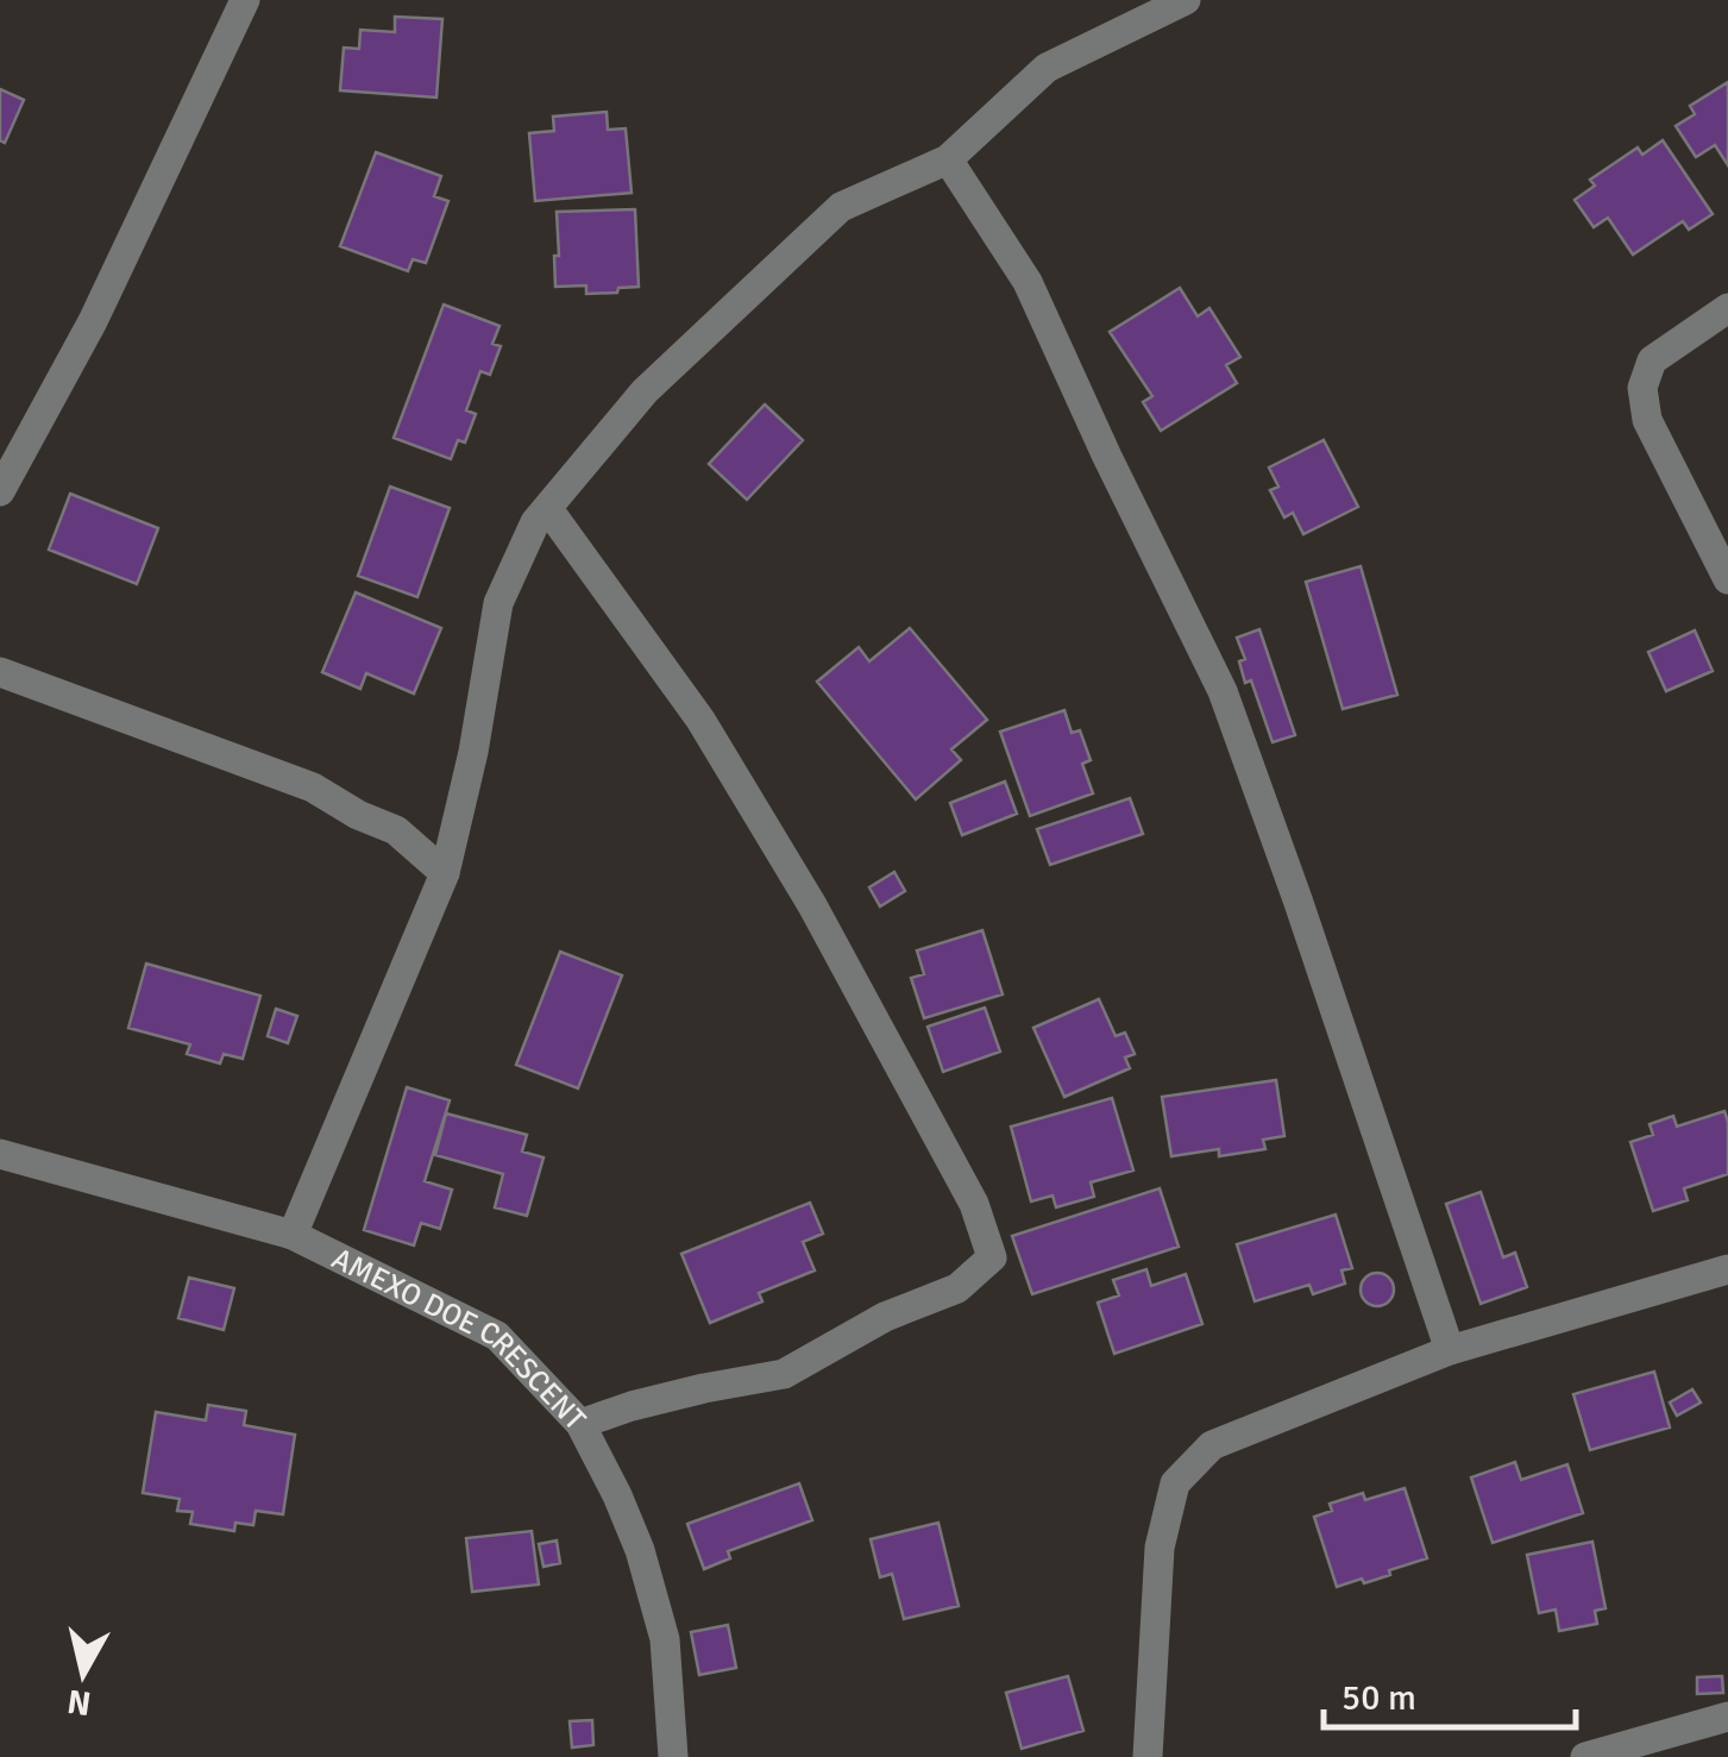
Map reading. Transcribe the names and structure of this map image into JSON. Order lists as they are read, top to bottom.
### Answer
{
  "streets": {
    "street": ["AMEXO DOE CRESCENT"]
  },
  "scale_bar": "50 m",
  "north": "bottom"
}
